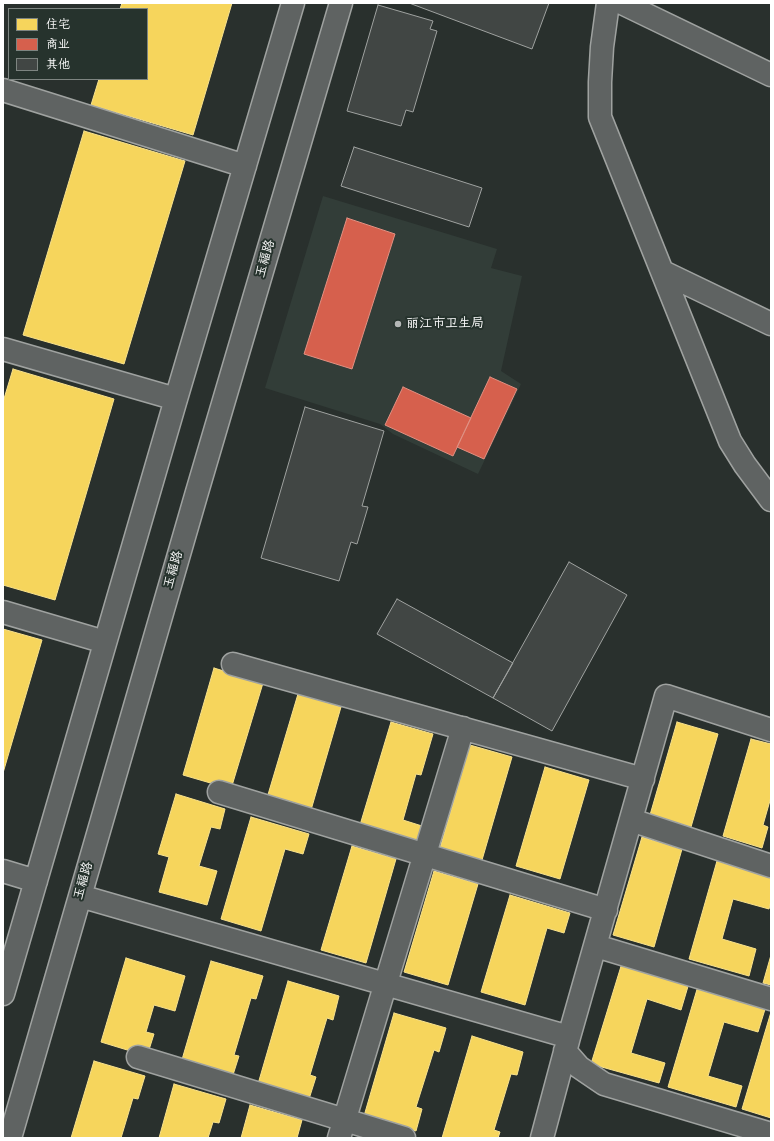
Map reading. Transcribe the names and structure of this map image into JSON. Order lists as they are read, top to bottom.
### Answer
{
  "streets": {
    "street": ["玉福路"]
  },
  "places": ["丽江市卫生局"],
  "legend": ["住宅", "商业", "其他"]
}
